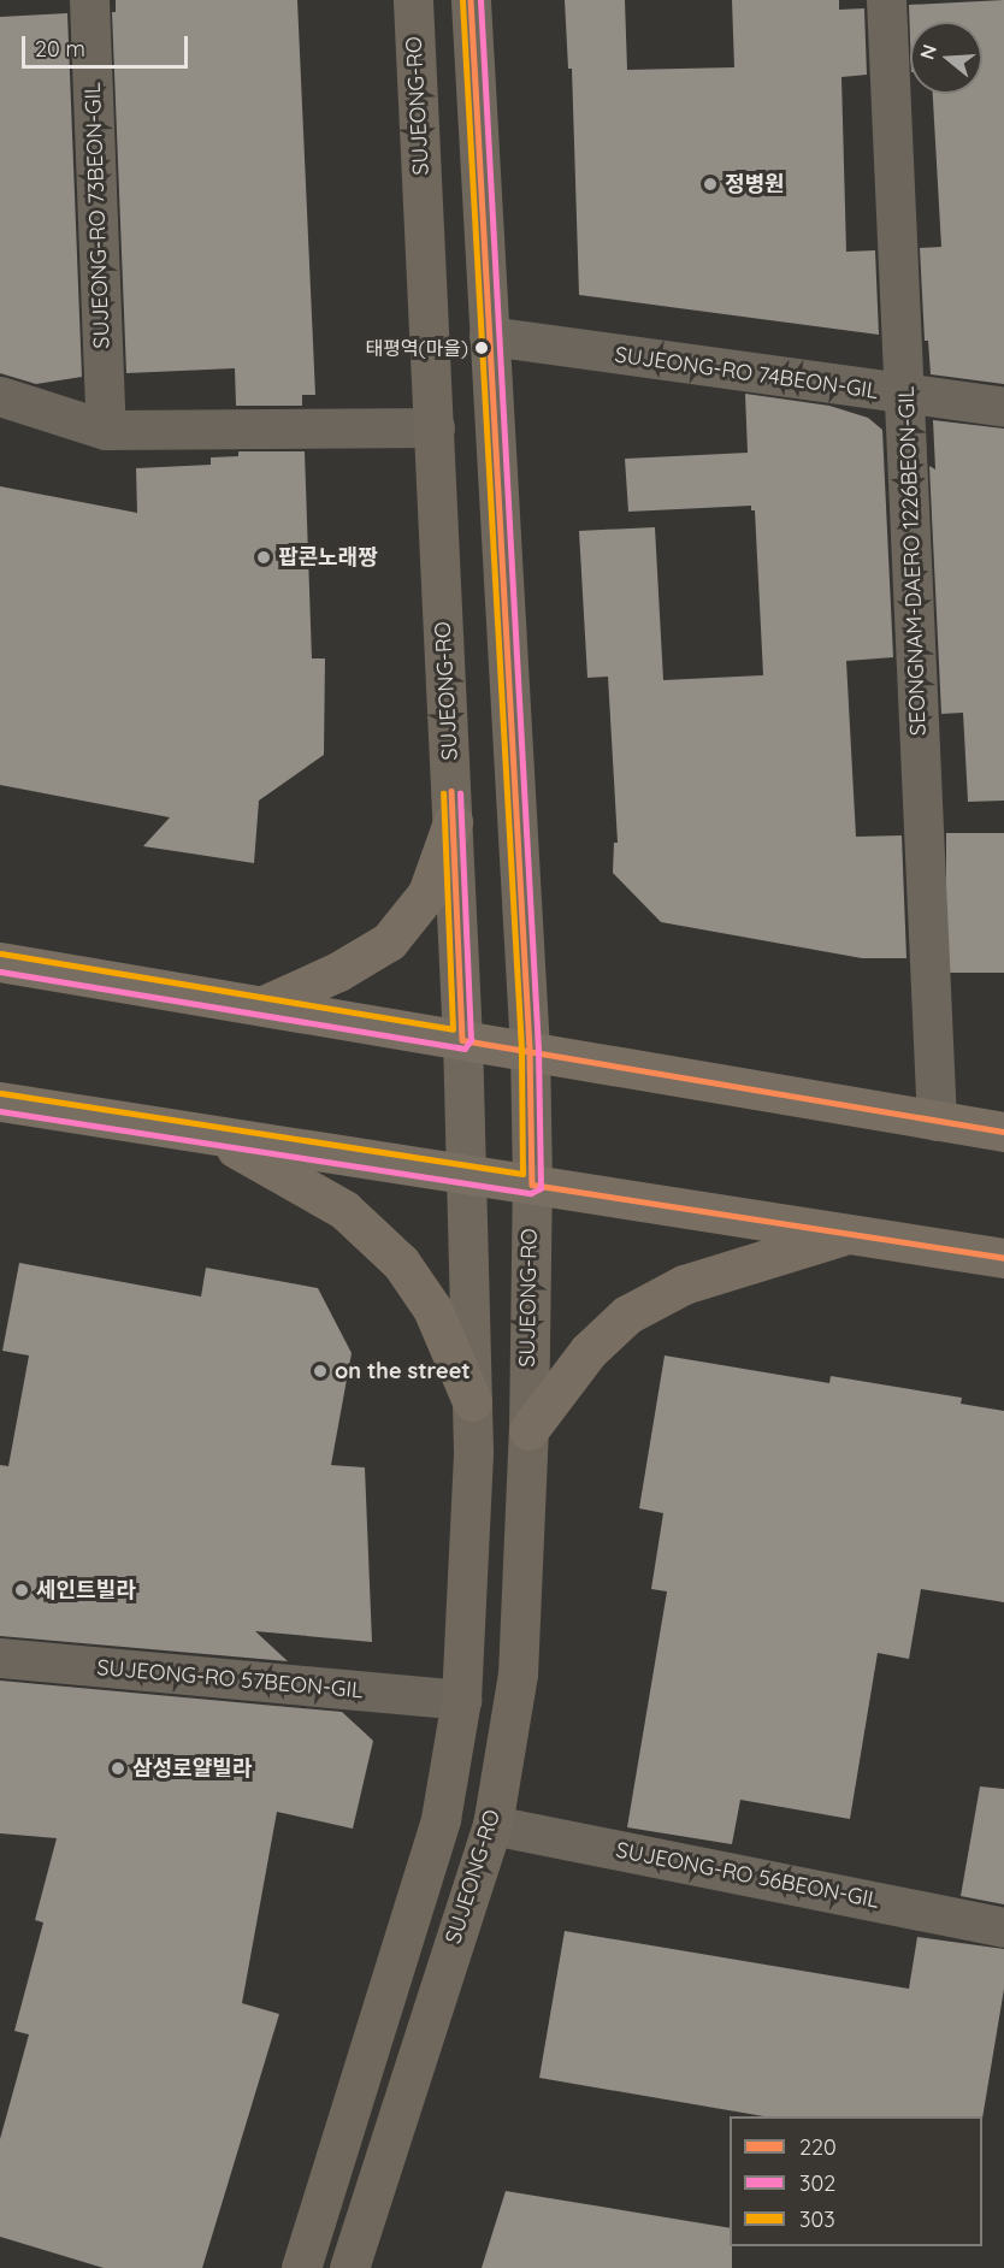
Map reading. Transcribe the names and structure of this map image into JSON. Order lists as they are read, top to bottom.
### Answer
{
  "streets": {
    "main road": ["SUJEONG-RO"],
    "street": [
      "SUJEONG-RO 73BEON-GIL",
      "SUJEONG-RO 74BEON-GIL",
      "SEONGNAM-DAERO 1226BEON-GIL",
      "SUJEONG-RO 57BEON-GIL",
      "SUJEONG-RO 56BEON-GIL"
    ]
  },
  "crossings": [
    ["SUJEONG-RO", "SUJEONG-RO 74BEON-GIL"],
    ["SUJEONG-RO", "SUJEONG-RO 57BEON-GIL"],
    ["SUJEONG-RO", "SUJEONG-RO 56BEON-GIL"],
    ["SUJEONG-RO 74BEON-GIL", "SEONGNAM-DAERO 1226BEON-GIL"]
  ],
  "places": [
    "정병원",
    "태평역(마을)",
    "팝콘노래짱",
    "on the street",
    "세인트빌라",
    "삼성로얄빌라"
  ],
  "lines": ["transit line 220", "transit line 302", "transit line 303"],
  "legend": ["220", "302", "303"],
  "scale_bar": "20 m",
  "north": "left"
}
